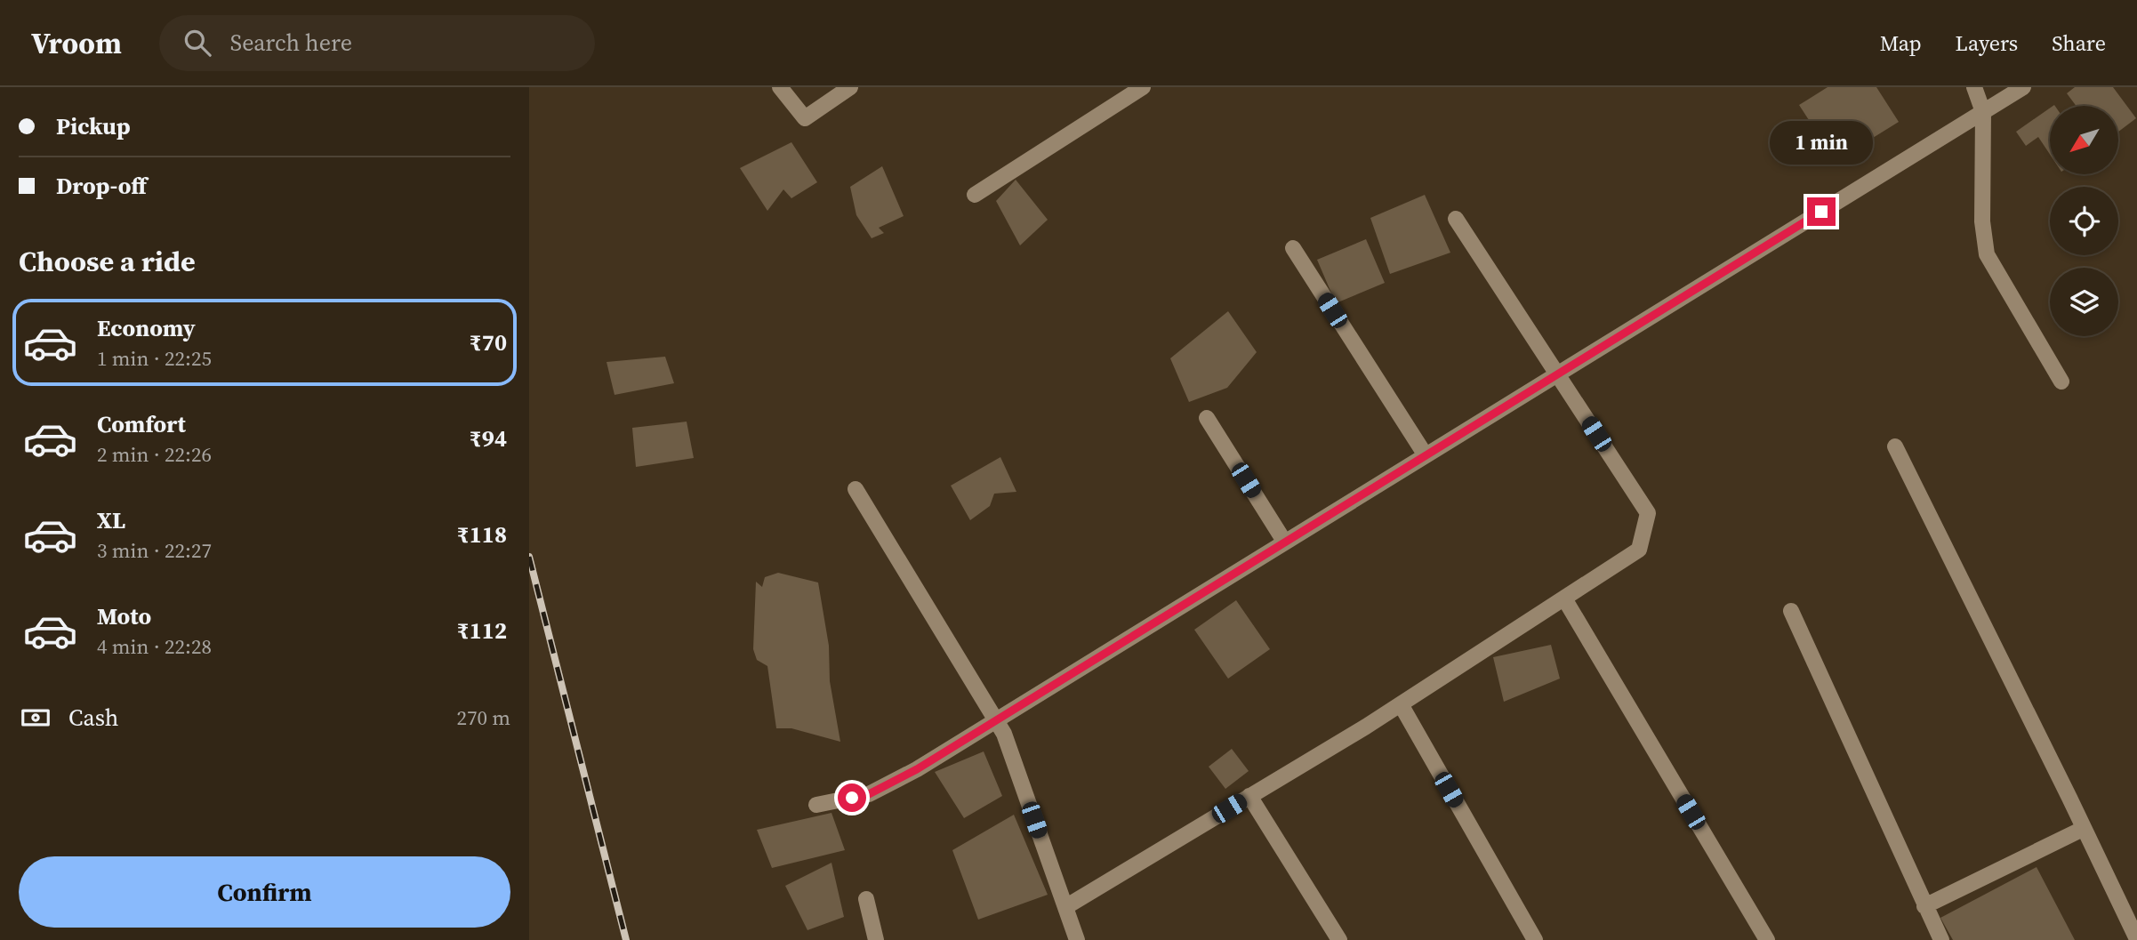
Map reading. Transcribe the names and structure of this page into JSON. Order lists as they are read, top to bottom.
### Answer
{
  "north": "bottom left",
  "page": {
    "header": "Vroom",
    "search": "Search here",
    "nav": ["Map", "Layers", "Share"],
    "banner": ["Pickup", "Drop-off"],
    "bubble": "1 min",
    "heading": "Choose a ride",
    "list": [
      {
        "name": "Economy",
        "note": "1 min · 22:25",
        "value": "₹70"
      },
      {
        "name": "Comfort",
        "note": "2 min · 22:26",
        "value": "₹94"
      },
      {
        "name": "XL",
        "note": "3 min · 22:27",
        "value": "₹118"
      },
      {
        "name": "Moto",
        "note": "4 min · 22:28",
        "value": "₹112"
      }
    ],
    "pay": ["Cash", "270 m"],
    "buttons": "Confirm"
  }
}
